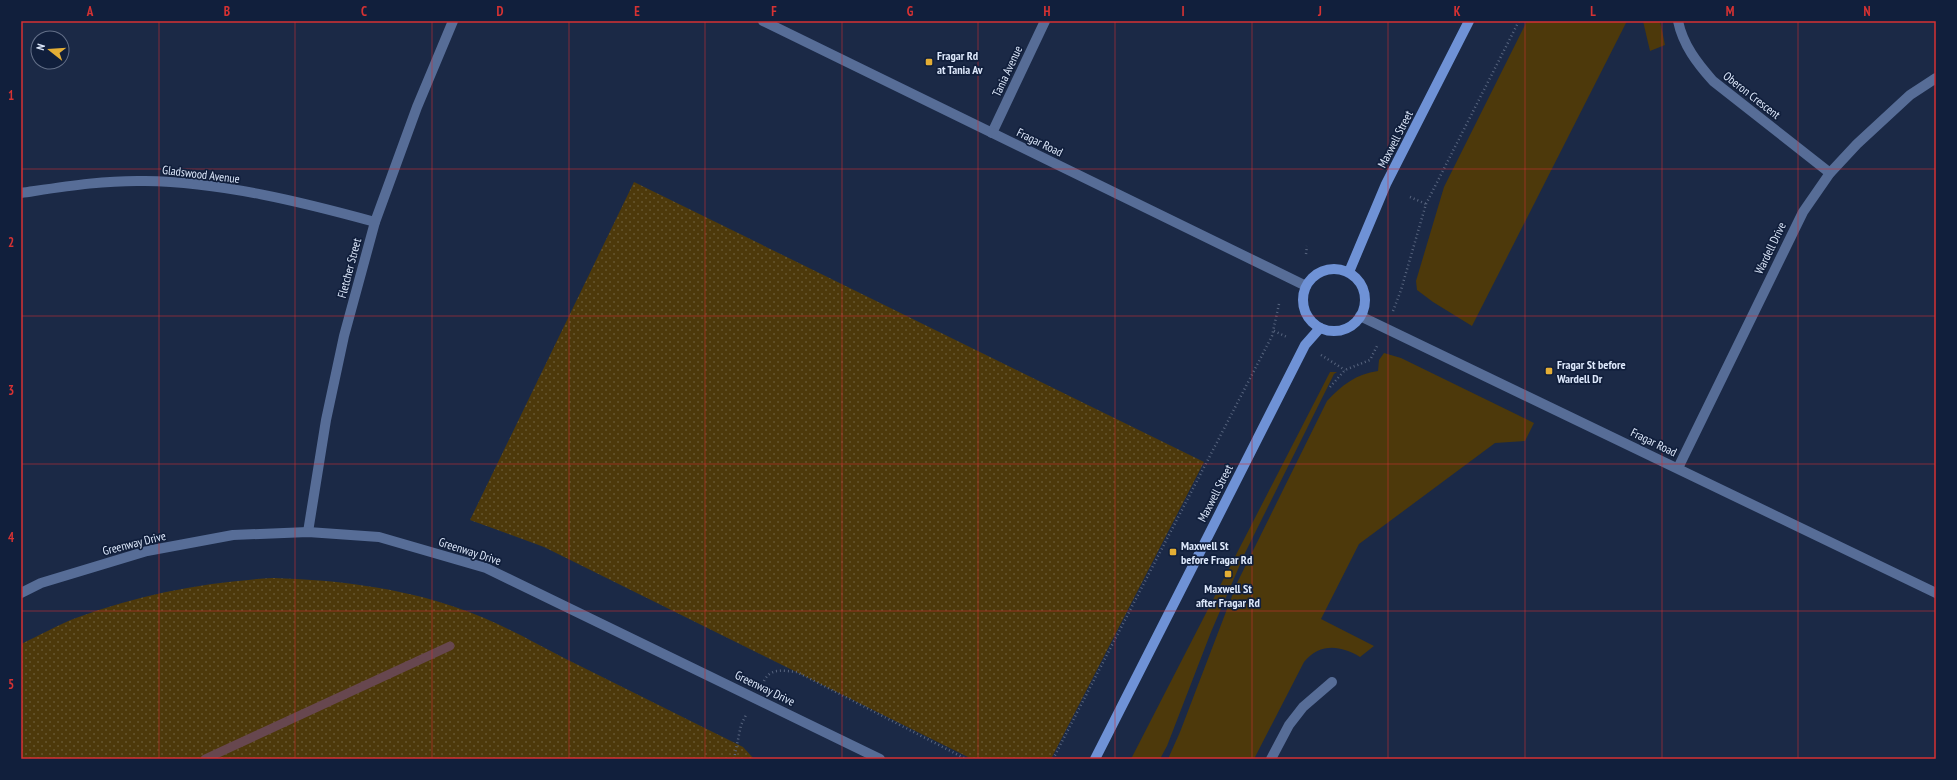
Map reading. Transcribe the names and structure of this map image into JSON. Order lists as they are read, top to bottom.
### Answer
{
  "streets": {
    "main road": ["Maxwell Street"],
    "street": [
      "Tania Avenue",
      "Oberon Crescent",
      "Fragar Road",
      "Gladswood Avenue",
      "Wardell Drive",
      "Fletcher Street",
      "Greenway Drive"
    ]
  },
  "crossings": [
    ["Tania Avenue", "Fragar Road"],
    ["Oberon Crescent", "Wardell Drive"],
    ["Maxwell Street", "Fragar Road"],
    ["Fragar Road", "Wardell Drive"],
    ["Gladswood Avenue", "Fletcher Street"],
    ["Fletcher Street", "Greenway Drive"]
  ],
  "places": {
    "transit": [
      "Fragar Rd at Tania Av",
      "Fragar St before Wardell Dr",
      "Maxwell St before Fragar Rd",
      "Maxwell St after Fragar Rd"
    ]
  },
  "north": "left",
  "grid": {
    "columns": [
      "A",
      "B",
      "C",
      "D",
      "E",
      "F",
      "G",
      "H",
      "I",
      "J",
      "K",
      "L",
      "M",
      "N"
    ],
    "rows": [
      "1",
      "2",
      "3",
      "4",
      "5"
    ]
  }
}
